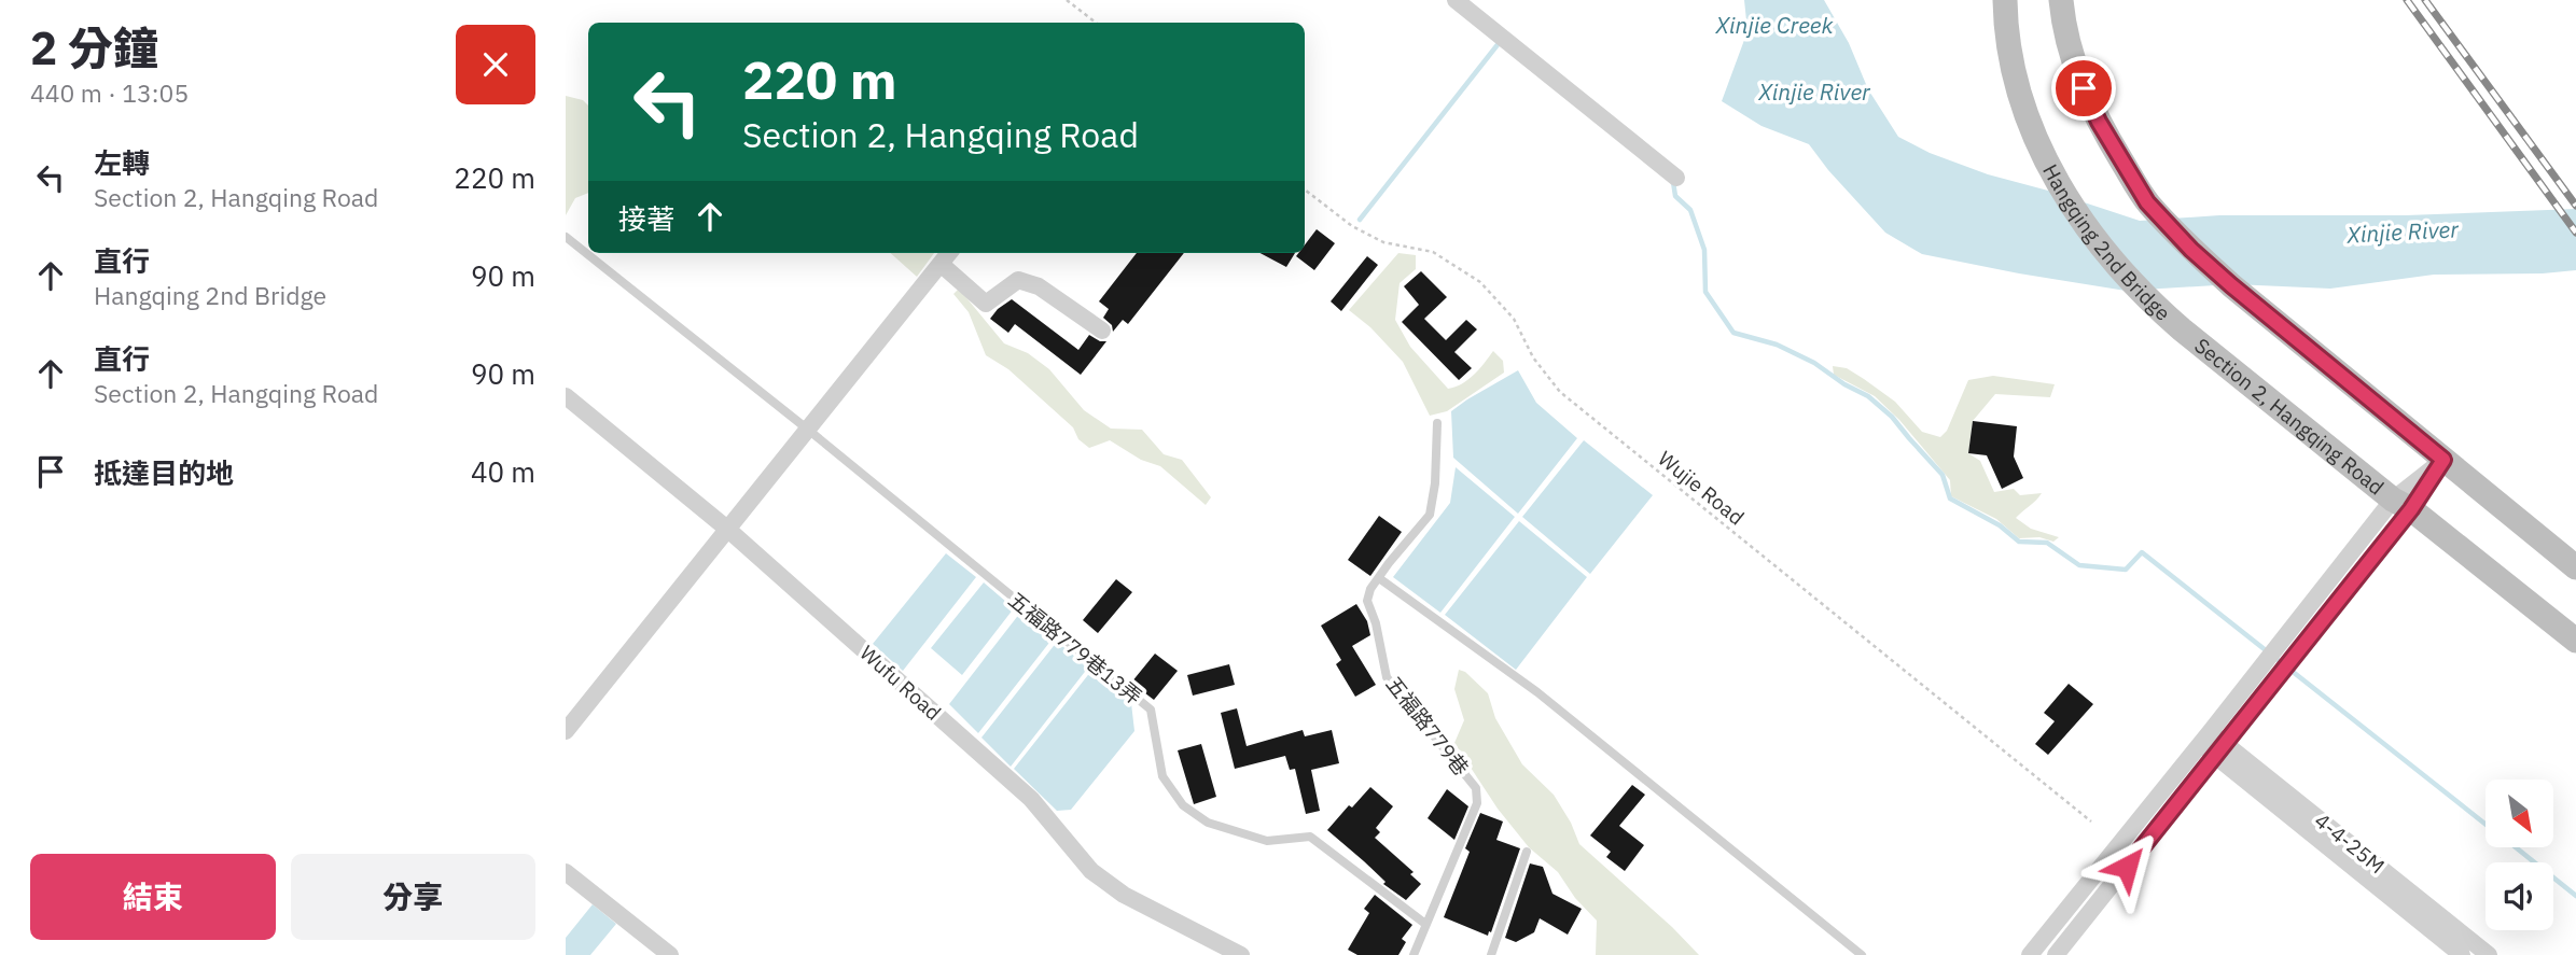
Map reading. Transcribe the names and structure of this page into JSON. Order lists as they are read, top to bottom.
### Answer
{
  "streets": {
    "street": [
      "Hangqing 2nd Bridge",
      "Section 2, Hangqing Road",
      "Wufu Road",
      "4-4-25M"
    ],
    "lane": ["五福路779巷13弄", "五福路779巷"],
    "path": ["Wujie Road"]
  },
  "crossings": [
    ["Hangqing 2nd Bridge", "Section 2, Hangqing Road"],
    ["五福路779巷13弄", "五福路779巷"]
  ],
  "water": ["Xinjie Creek", "Xinjie River"],
  "north": "bottom right",
  "page": {
    "heading": ["2 分鐘", "440 m · 13:05"],
    "turn": ["220 m", "Section 2, Hangqing Road"],
    "list": [
      {
        "name": "左轉",
        "note": "Section 2, Hangqing Road",
        "value": "220 m"
      },
      {
        "name": "直行",
        "note": "Hangqing 2nd Bridge",
        "value": "90 m"
      },
      {
        "name": "直行",
        "note": "Section 2, Hangqing Road",
        "value": "90 m"
      },
      {
        "name": "抵達目的地",
        "value": "40 m"
      }
    ],
    "then": "接著",
    "buttons": ["結束", "分享"]
  }
}
